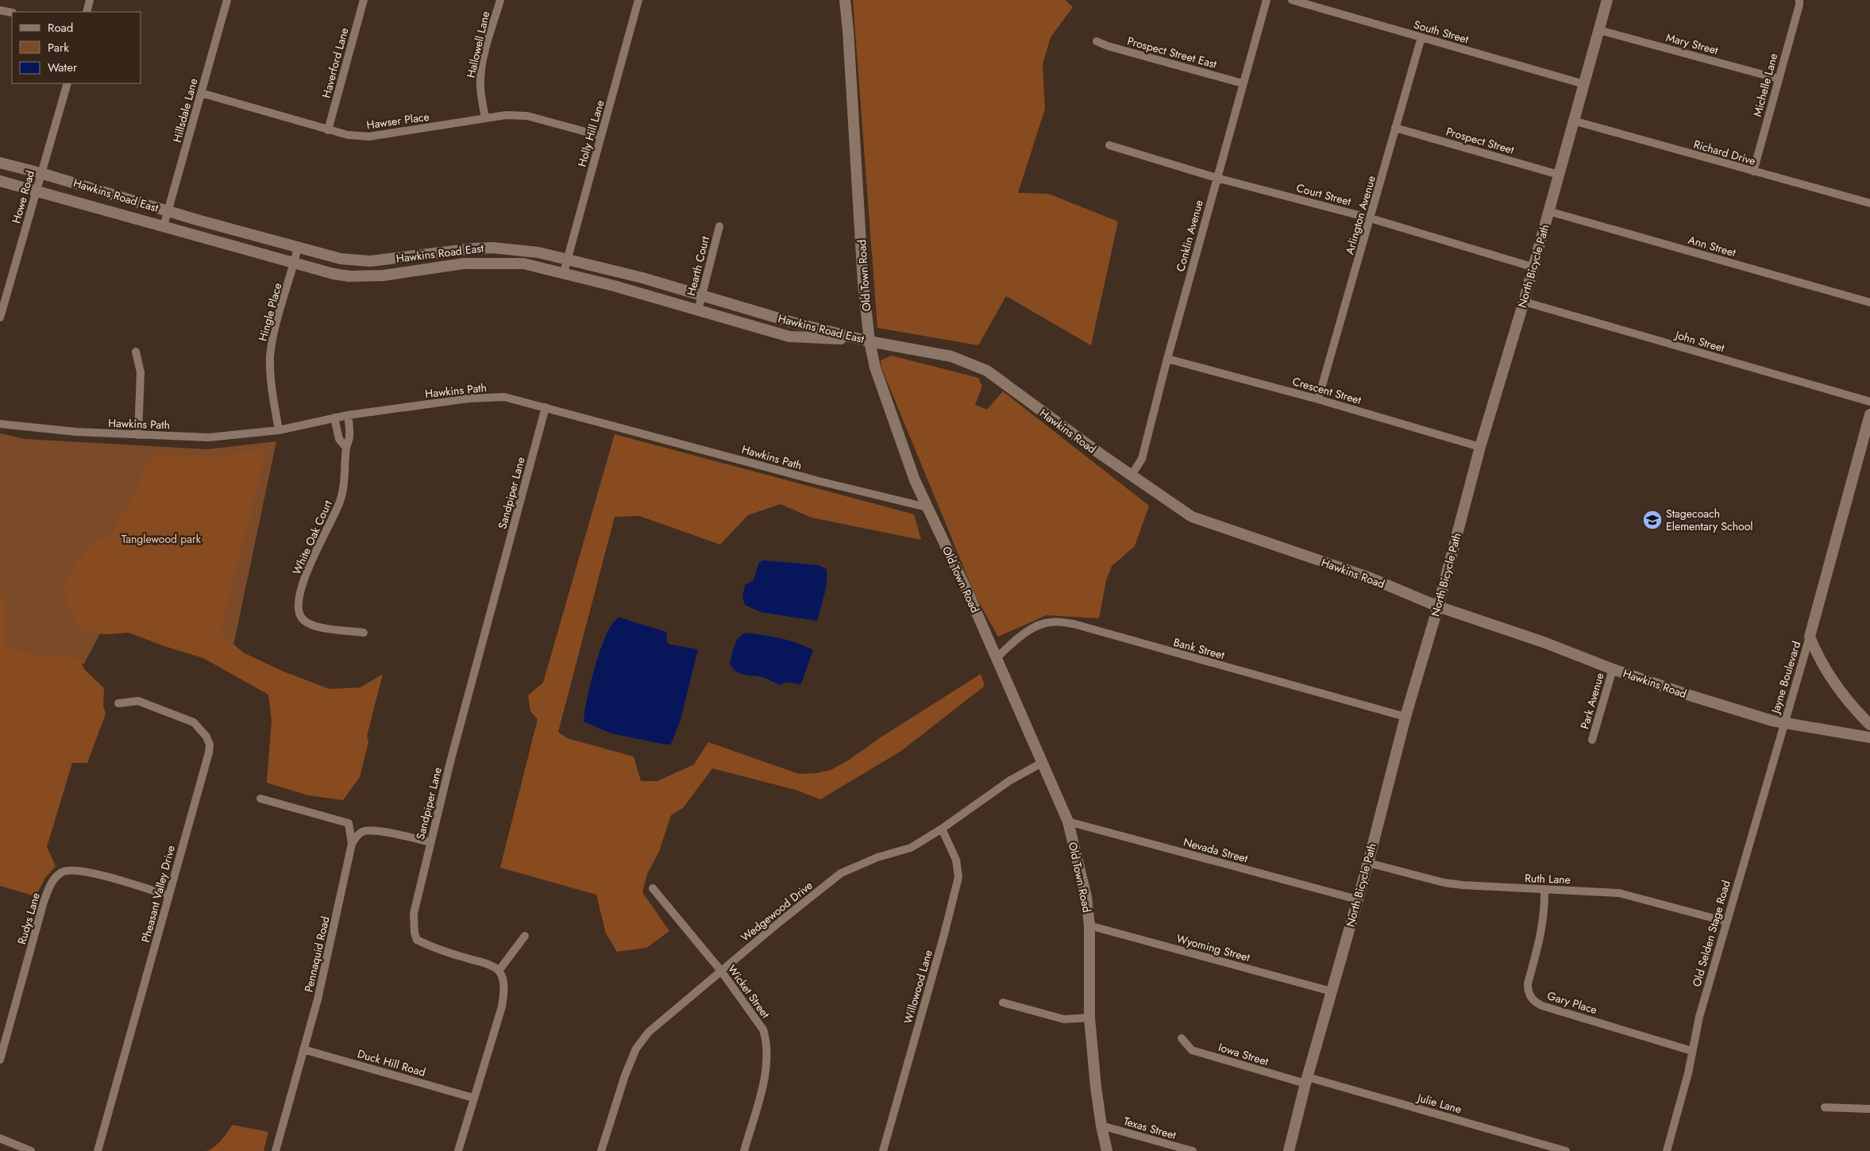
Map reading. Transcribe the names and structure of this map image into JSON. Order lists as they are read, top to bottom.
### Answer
{
  "streets": {
    "street": [
      "South Street",
      "Mary Street",
      "Hallowell Lane",
      "Prospect Street East",
      "Haverford Lane",
      "Michelle Lane",
      "Hillsdale Lane",
      "Hawser Place",
      "Holly Hill Lane",
      "Prospect Street",
      "Richard Drive",
      "Court Street",
      "Hawkins Road East",
      "Howe Road",
      "Arlington Avenue",
      "Conklin Avenue",
      "Ann Street",
      "Hearth Court",
      "North Bicycle Path",
      "Old Town Road",
      "Hingle Place",
      "John Street",
      "Hawkins Path",
      "Crescent Street",
      "Hawkins Road",
      "Sandpiper Lane",
      "White Oak Court",
      "Bank Street",
      "Jayne Boulevard",
      "Park Avenue",
      "Nevada Street",
      "Ruth Lane",
      "Pheasant Valley Drive",
      "Wedgewood Drive",
      "Rudys Lane",
      "Old Selden Stage Road",
      "Wyoming Street",
      "Pennaquid Road",
      "Willowood Lane",
      "Wicket Street",
      "Gary Place",
      "Iowa Street",
      "Duck Hill Road",
      "Julie Lane",
      "Texas Street"
    ]
  },
  "crossings": [
    ["South Street", "Arlington Avenue"],
    ["South Street", "North Bicycle Path"],
    ["Mary Street", "Michelle Lane"],
    ["Mary Street", "North Bicycle Path"],
    ["Hallowell Lane", "Hawser Place"],
    ["Prospect Street East", "Conklin Avenue"],
    ["Haverford Lane", "Hawser Place"],
    ["Michelle Lane", "Richard Drive"],
    ["Hillsdale Lane", "Hawser Place"],
    ["Hillsdale Lane", "Hawkins Road East"],
    ["Hawser Place", "Holly Hill Lane"],
    ["Holly Hill Lane", "Hawkins Road East"],
    ["Prospect Street", "Arlington Avenue"],
    ["Prospect Street", "North Bicycle Path"],
    ["Richard Drive", "North Bicycle Path"],
    ["Court Street", "Arlington Avenue"],
    ["Court Street", "Conklin Avenue"],
    ["Court Street", "North Bicycle Path"],
    ["Hawkins Road East", "Howe Road"],
    ["Hawkins Road East", "Hearth Court"],
    ["Hawkins Road East", "Old Town Road"],
    ["Hawkins Road East", "Hingle Place"],
    ["Hawkins Road East", "Hawkins Road"],
    ["Arlington Avenue", "Crescent Street"],
    ["Conklin Avenue", "Crescent Street"],
    ["Conklin Avenue", "Hawkins Road"],
    ["Ann Street", "North Bicycle Path"],
    ["North Bicycle Path", "John Street"],
    ["North Bicycle Path", "Crescent Street"],
    ["North Bicycle Path", "Hawkins Road"],
    ["North Bicycle Path", "Bank Street"],
    ["North Bicycle Path", "Nevada Street"],
    ["North Bicycle Path", "Ruth Lane"],
    ["North Bicycle Path", "Wyoming Street"],
    ["North Bicycle Path", "Iowa Street"],
    ["North Bicycle Path", "Julie Lane"],
    ["Old Town Road", "Hawkins Path"],
    ["Old Town Road", "Hawkins Road"],
    ["Old Town Road", "Bank Street"],
    ["Old Town Road", "Nevada Street"],
    ["Old Town Road", "Wedgewood Drive"],
    ["Old Town Road", "Wyoming Street"],
    ["Old Town Road", "Texas Street"],
    ["Hingle Place", "Hawkins Path"],
    ["Hawkins Path", "Sandpiper Lane"],
    ["Hawkins Path", "White Oak Court"],
    ["Hawkins Road", "Jayne Boulevard"],
    ["Hawkins Road", "Park Avenue"],
    ["Hawkins Road", "Old Selden Stage Road"],
    ["Jayne Boulevard", "Old Selden Stage Road"],
    ["Ruth Lane", "Old Selden Stage Road"],
    ["Ruth Lane", "Gary Place"],
    ["Pheasant Valley Drive", "Rudys Lane"],
    ["Wedgewood Drive", "Willowood Lane"],
    ["Wedgewood Drive", "Wicket Street"],
    ["Old Selden Stage Road", "Gary Place"],
    ["Pennaquid Road", "Duck Hill Road"],
    ["Iowa Street", "Julie Lane"]
  ],
  "parks": ["Tanglewood park"],
  "places": {
    "school or university": ["Stagecoach Elementary School"]
  },
  "legend": ["Road", "Park", "Water"]
}
